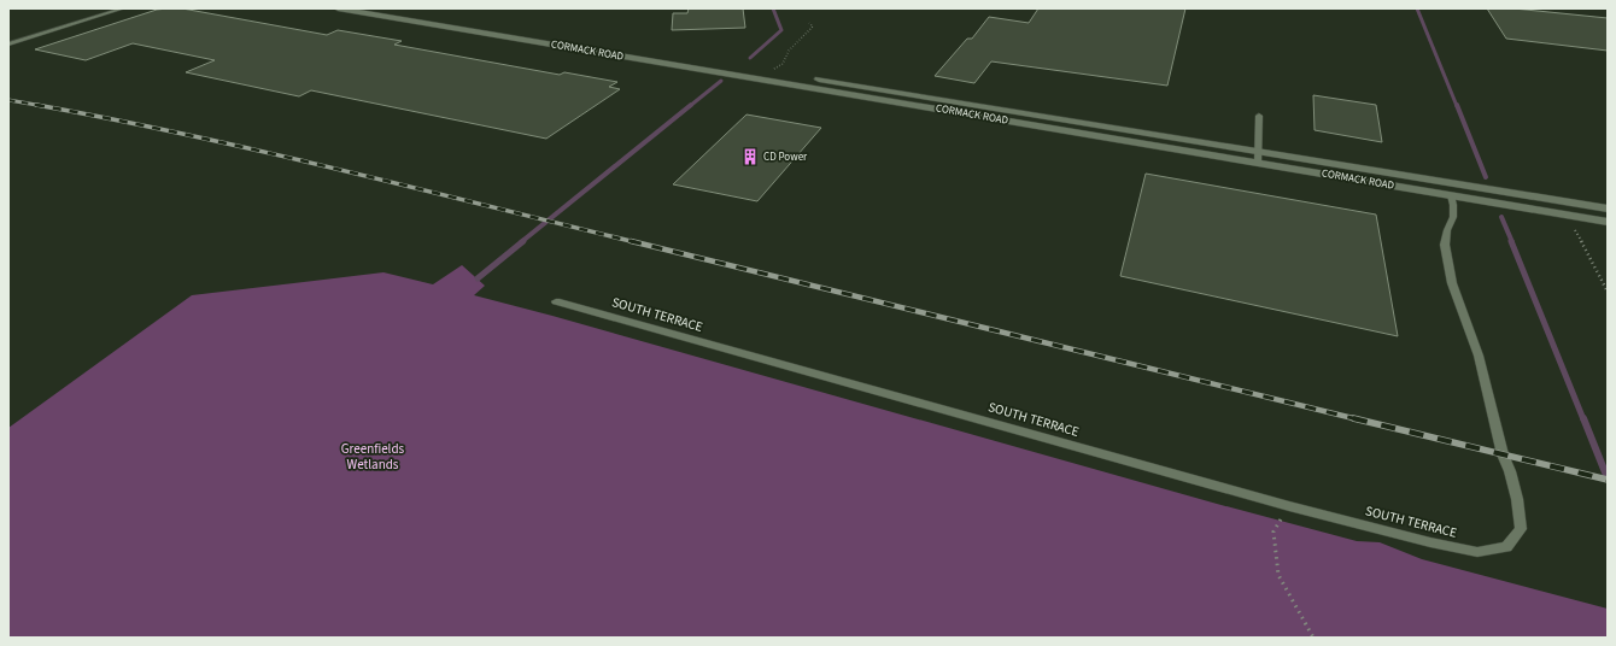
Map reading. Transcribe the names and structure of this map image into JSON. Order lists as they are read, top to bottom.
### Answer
{
  "streets": {
    "street": ["CORMACK ROAD"],
    "lane": ["SOUTH TERRACE"]
  },
  "crossings": [
    ["CORMACK ROAD", "SOUTH TERRACE"]
  ],
  "parks": ["Greenfields Wetlands"],
  "places": {
    "building": ["CD Power"]
  }
}
